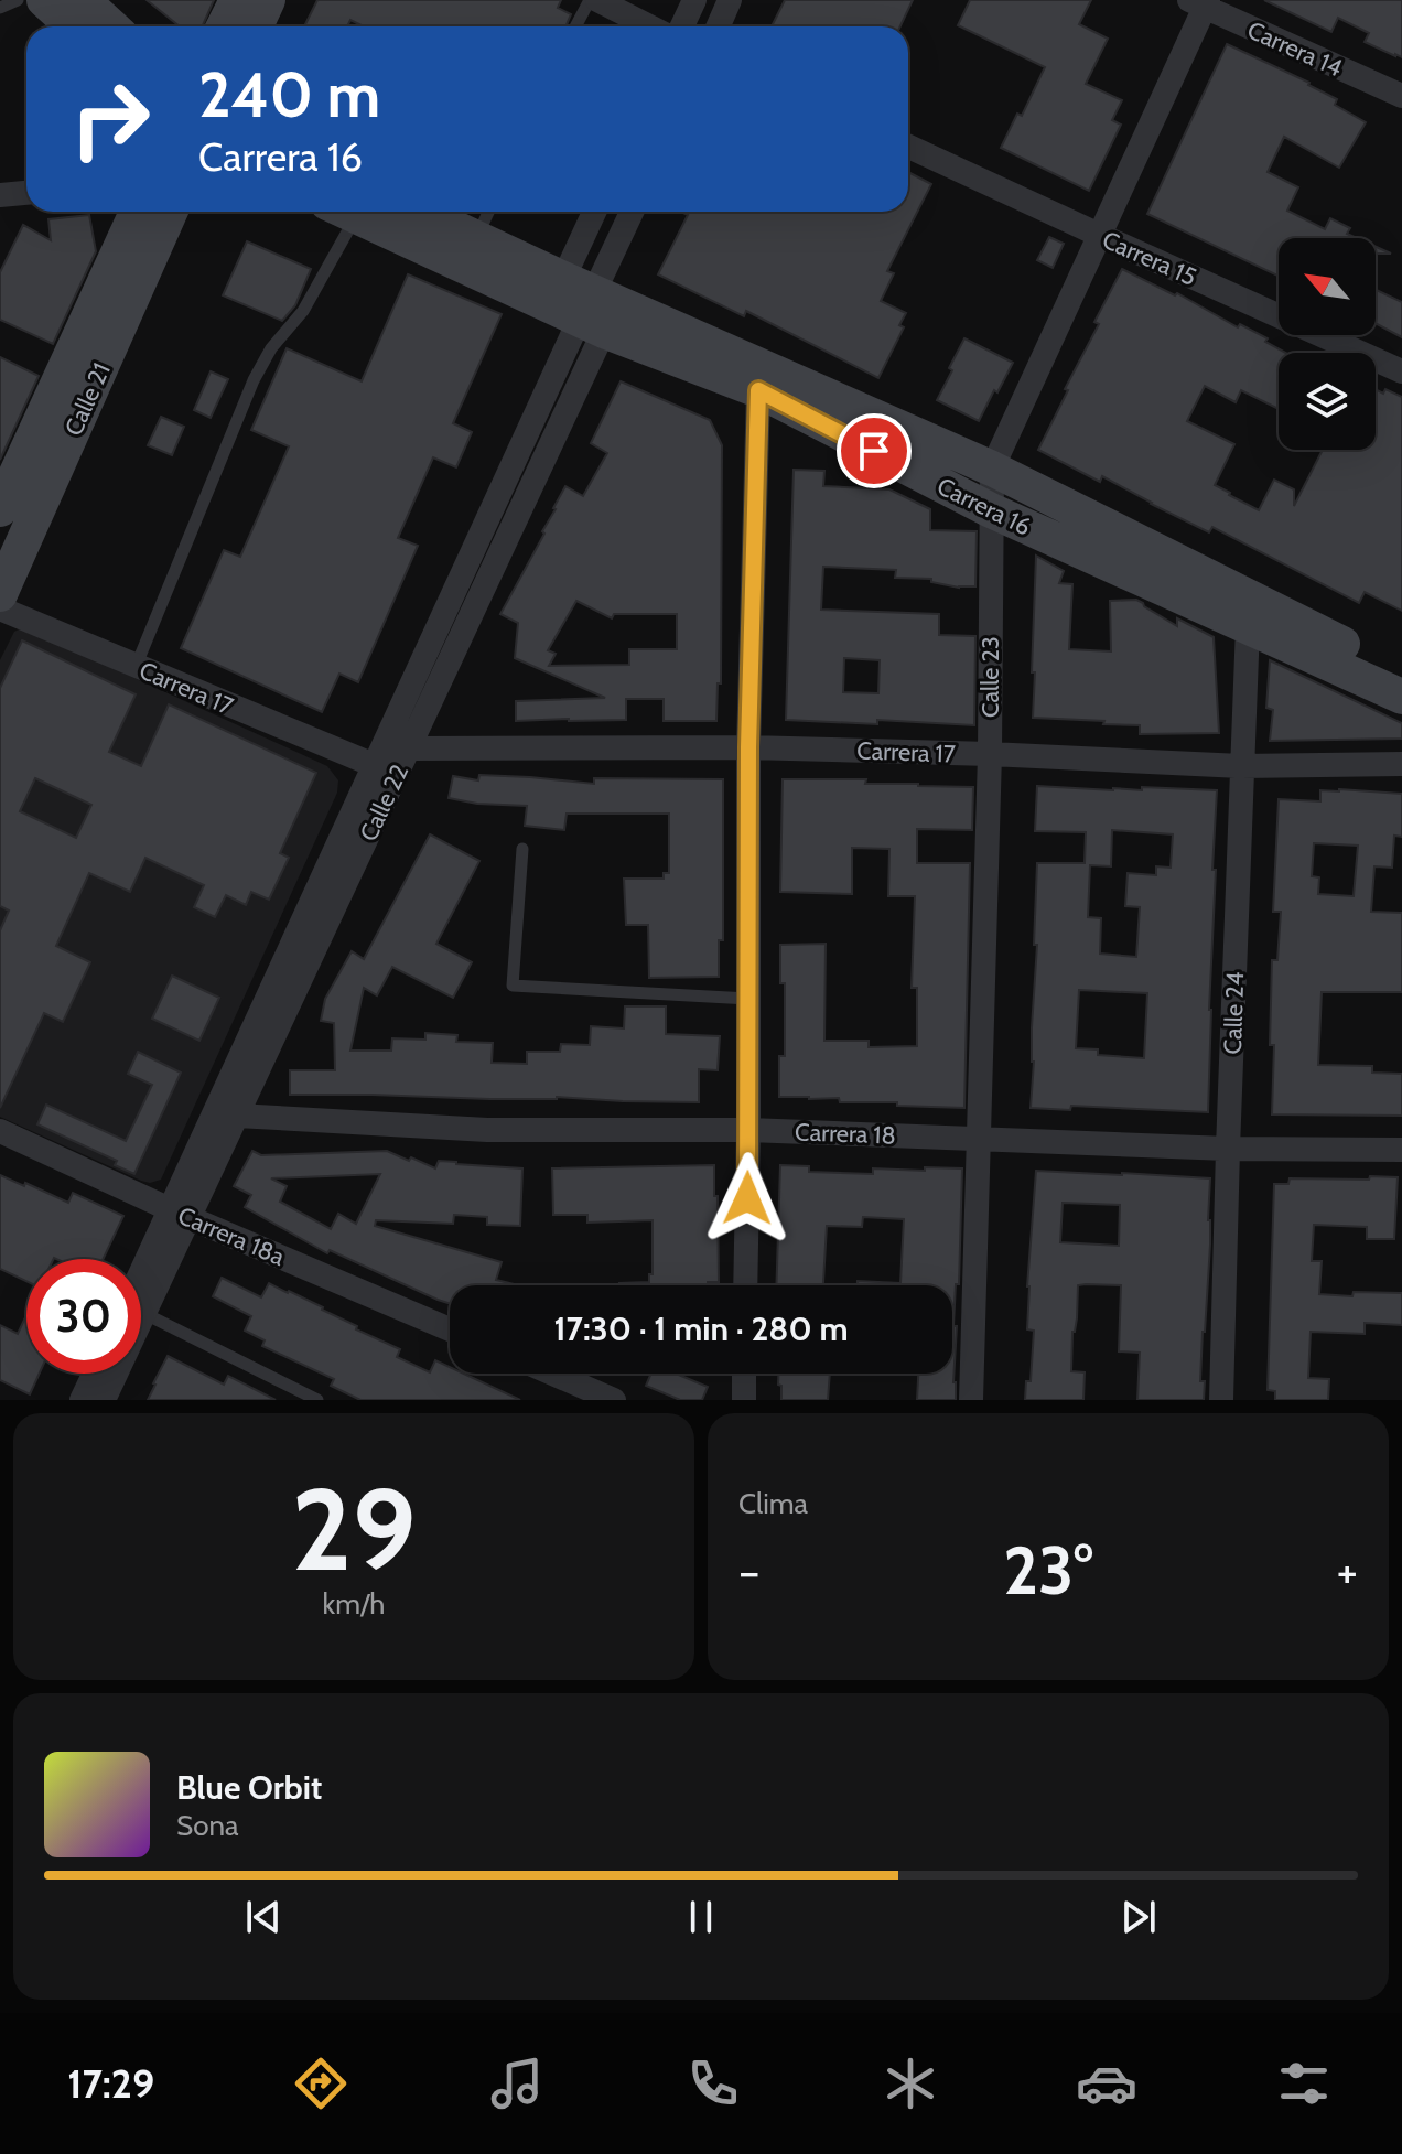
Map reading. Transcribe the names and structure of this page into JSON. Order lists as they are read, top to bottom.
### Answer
{
  "streets": {
    "street": [
      "Carrera 14",
      "Carrera 15",
      "Calle 21",
      "Carrera 16",
      "Calle 23",
      "Carrera 17",
      "Calle 22",
      "Calle 24",
      "Carrera 18",
      "Carrera 18a"
    ]
  },
  "crossings": [
    ["Carrera 14", "Calle 23"],
    ["Carrera 15", "Calle 23"],
    ["Carrera 16", "Calle 23"],
    ["Carrera 16", "Calle 22"],
    ["Carrera 16", "Calle 24"],
    ["Calle 23", "Carrera 17"],
    ["Calle 23", "Carrera 18"],
    ["Carrera 17", "Calle 22"],
    ["Carrera 17", "Calle 24"],
    ["Calle 22", "Carrera 18"],
    ["Calle 22", "Carrera 18a"],
    ["Calle 24", "Carrera 18"]
  ],
  "north": "top left",
  "page": {
    "turn": ["240 m", "Carrera 16"],
    "limit": "30",
    "trip": "17:30 · 1 min · 280 m",
    "tile": [
      ["29", "km/h"],
      "Clima"
    ],
    "heat": ["−", "23°", "+"],
    "song": ["Blue Orbit", "Sona"],
    "tabs": "17:29"
  }
}
